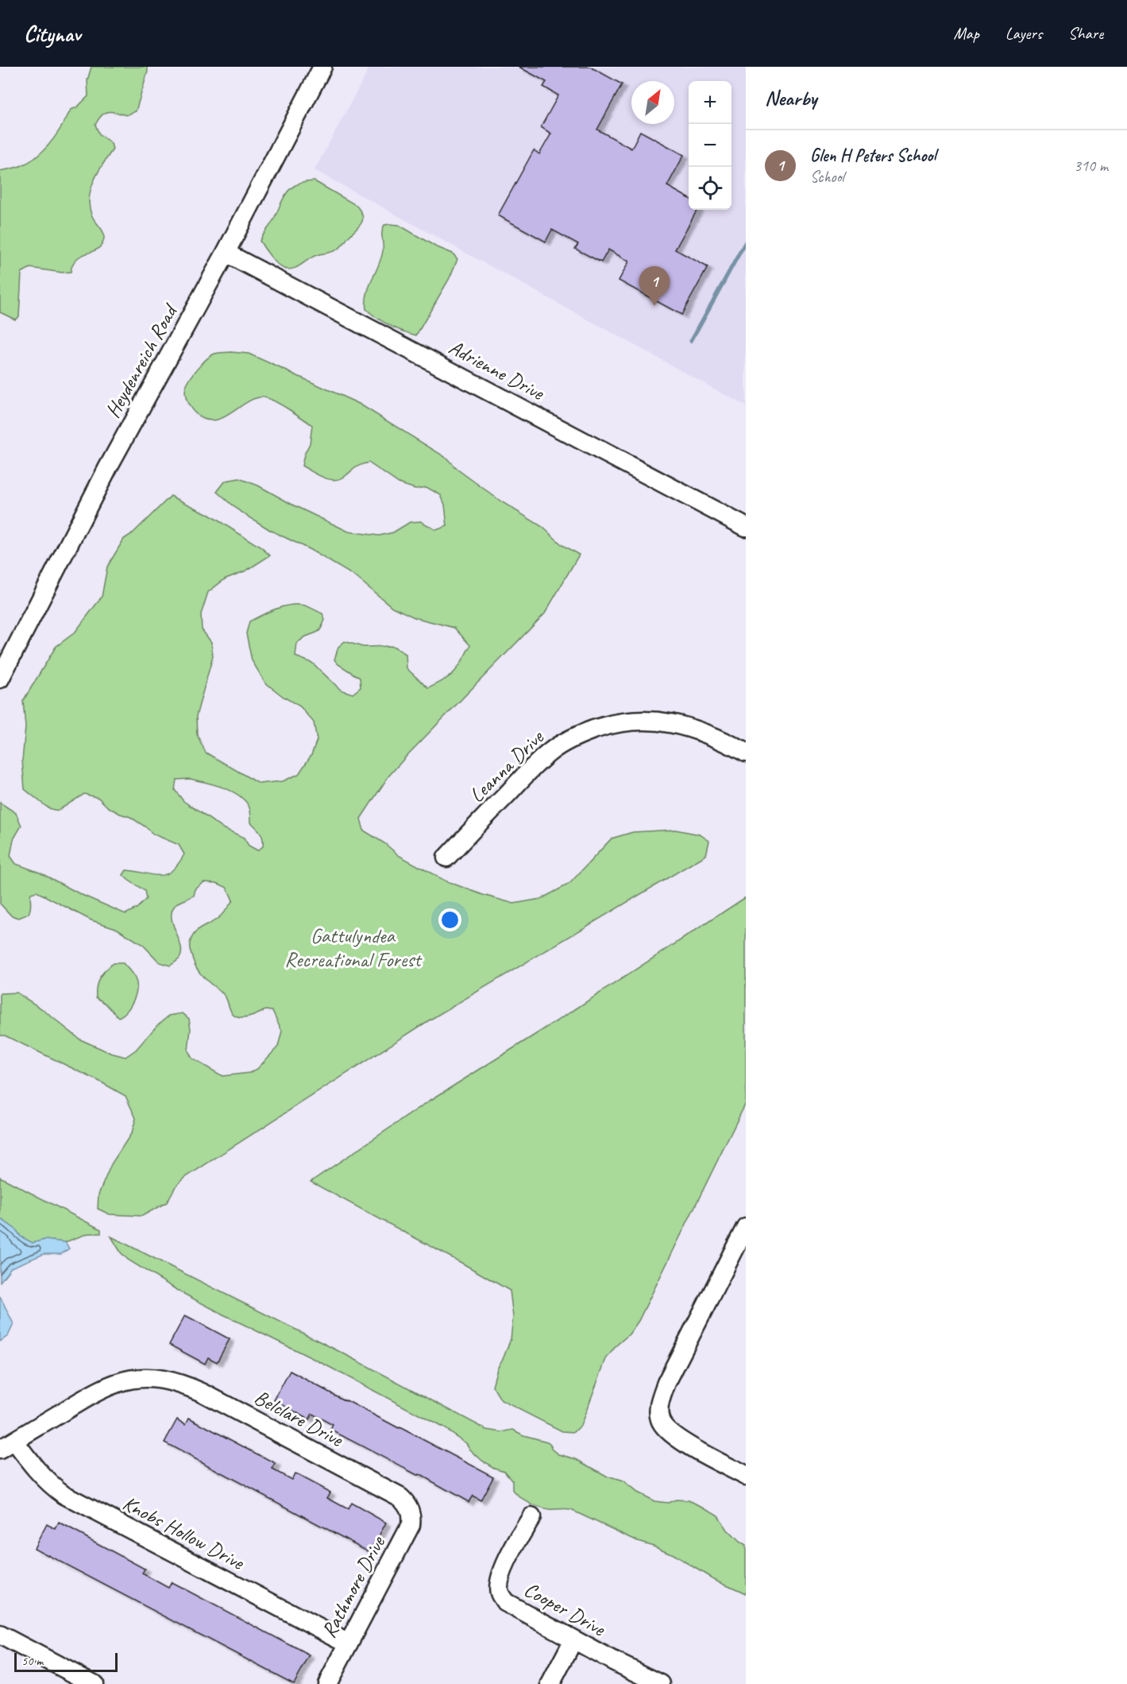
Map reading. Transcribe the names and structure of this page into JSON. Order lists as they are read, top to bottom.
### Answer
{
  "streets": {
    "street": [
      "Heydenreich Road",
      "Adrienne Drive",
      "Leanna Drive",
      "Belclare Drive",
      "Knobs Hollow Drive",
      "Rathmore Drive",
      "Cooper Drive"
    ]
  },
  "crossings": [
    ["Heydenreich Road", "Adrienne Drive"],
    ["Belclare Drive", "Knobs Hollow Drive"],
    ["Belclare Drive", "Rathmore Drive"],
    ["Knobs Hollow Drive", "Rathmore Drive"]
  ],
  "parks": ["Gattulyndea Recreational Forest"],
  "scale_bar": "50 m",
  "north": "top right",
  "page": {
    "header": "Citynav",
    "nav": ["Map", "Layers", "Share"],
    "heading": "Nearby",
    "map_buttons": ["+", "−"],
    "list": [
      {
        "mark": "1",
        "name": "Glen H Peters School",
        "note": "School",
        "value": "310 m"
      }
    ],
    "pins": "1",
    "scale": "50 m"
  }
}
